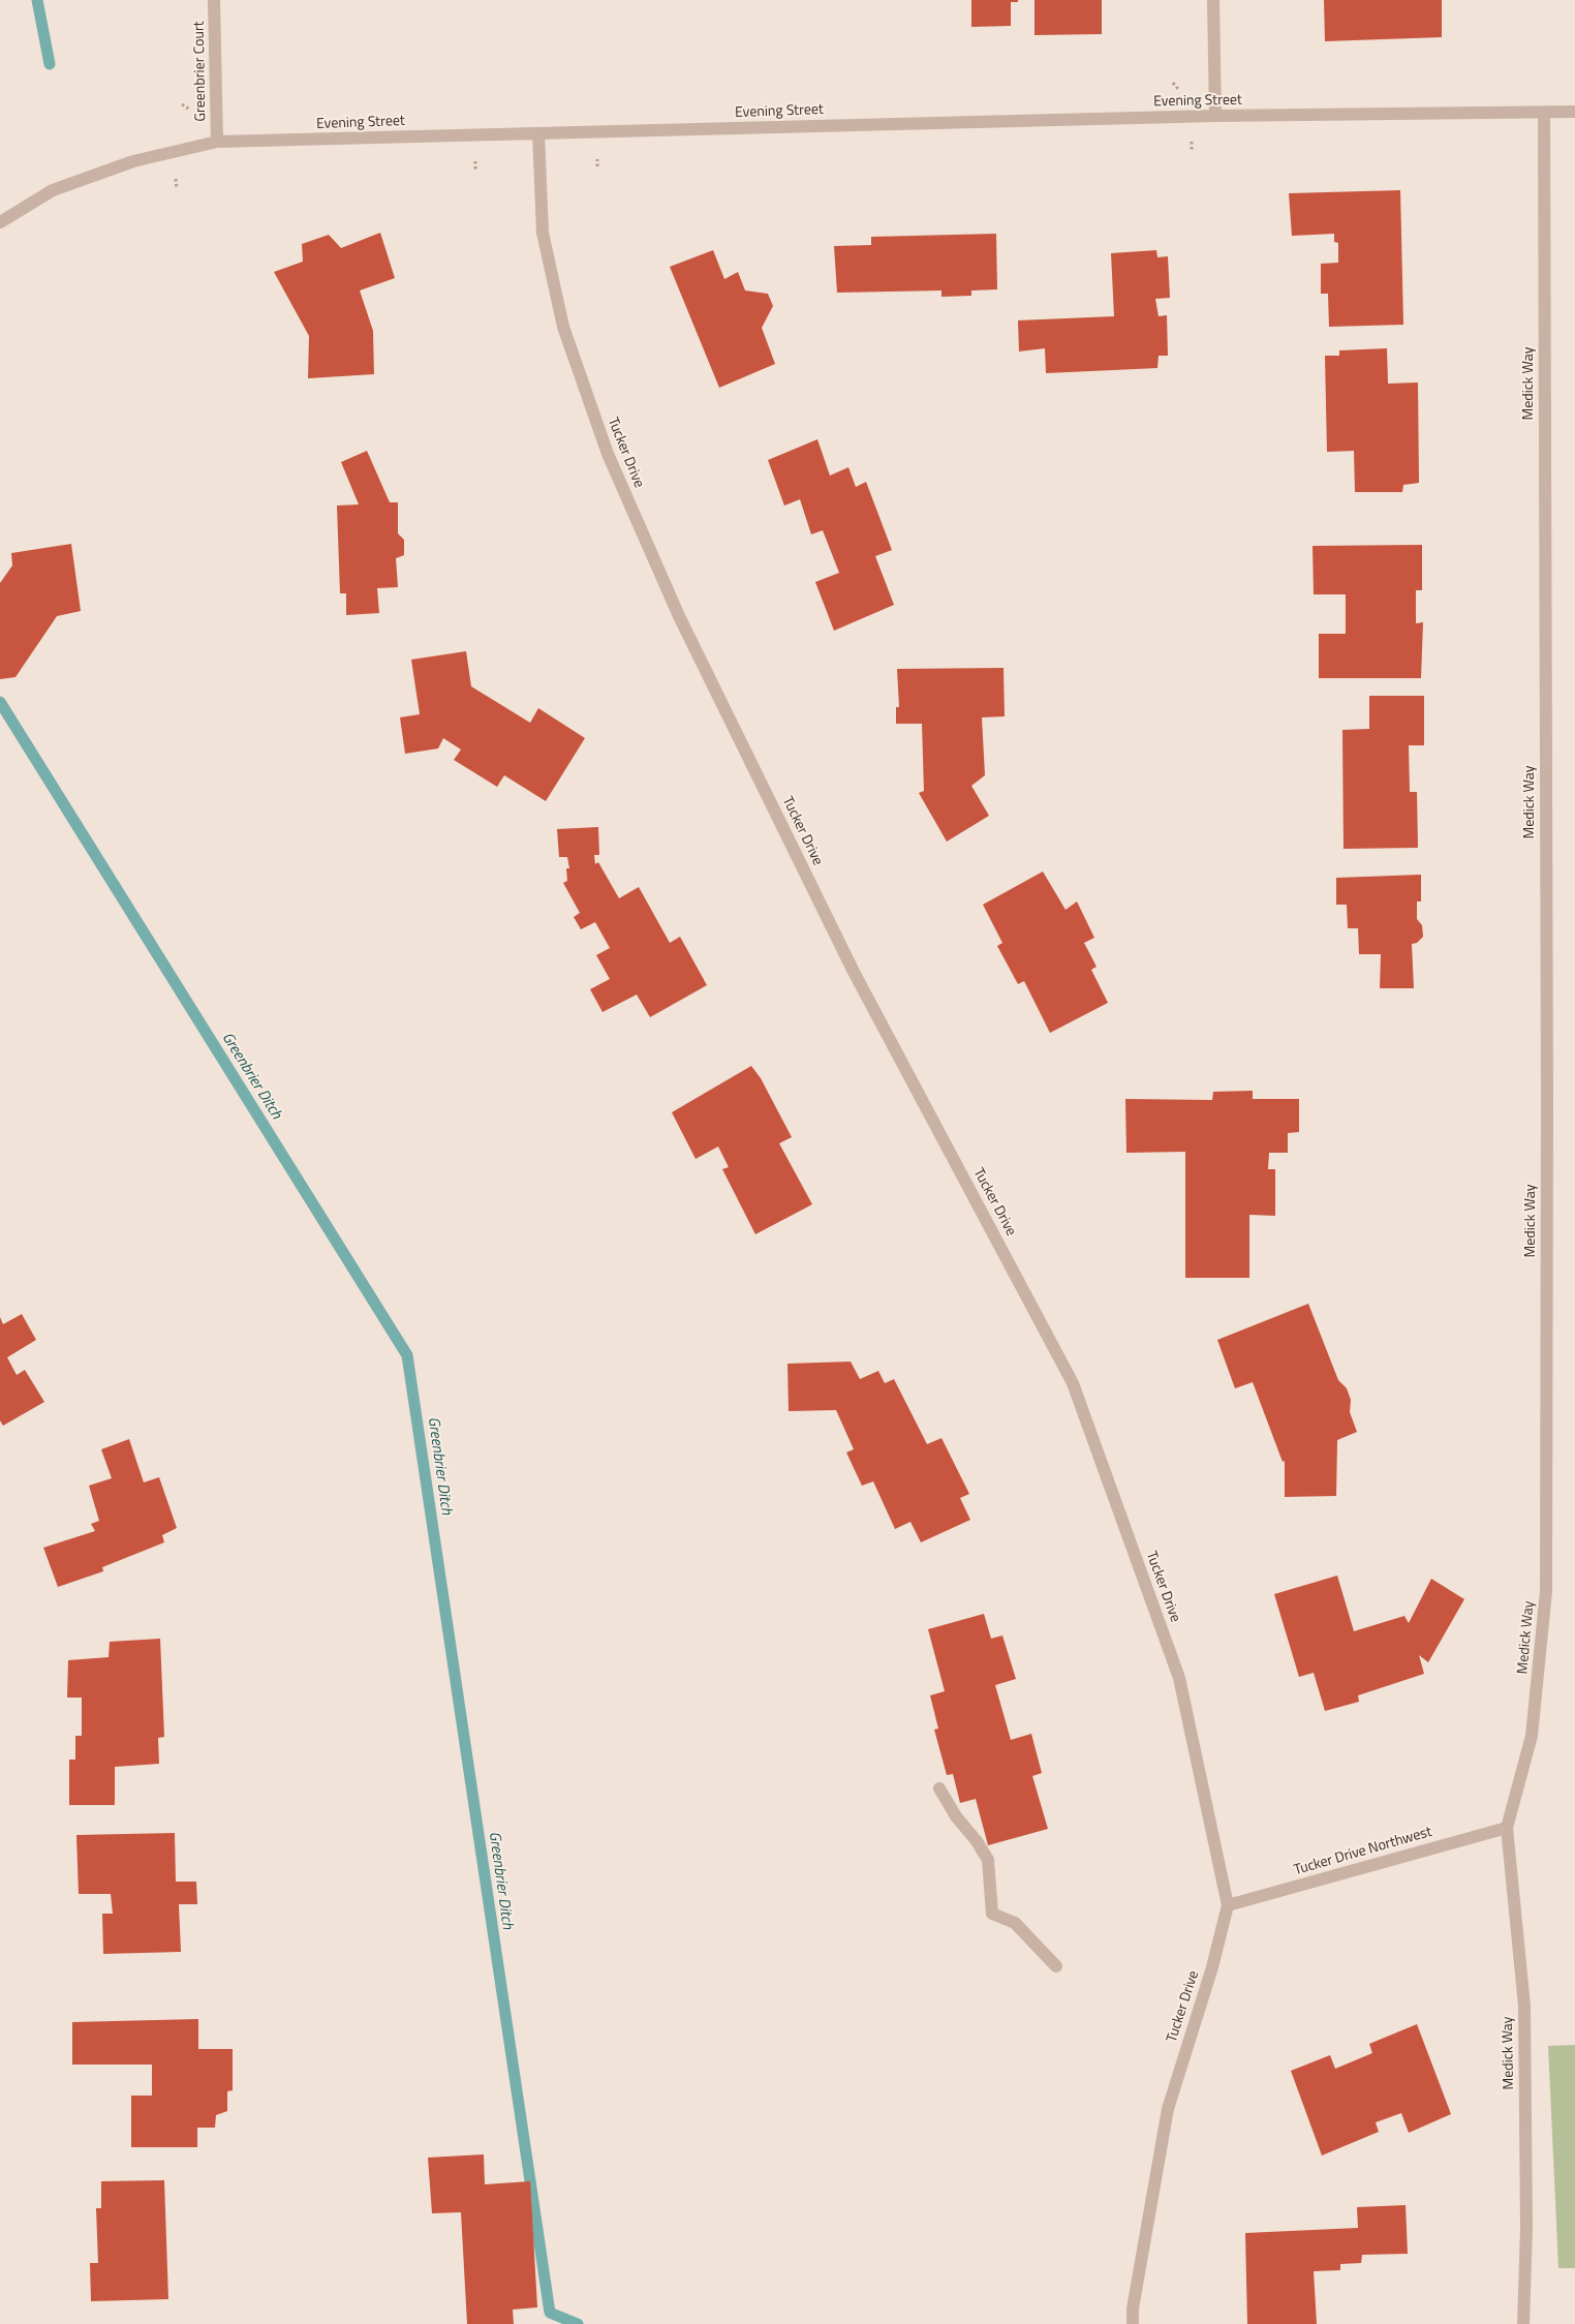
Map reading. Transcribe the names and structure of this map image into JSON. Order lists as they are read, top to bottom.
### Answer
{
  "streets": {
    "street": [
      "Greenbrier Court",
      "Evening Street",
      "Medick Way",
      "Tucker Drive",
      "Tucker Drive Northwest"
    ]
  },
  "crossings": [
    ["Greenbrier Court", "Evening Street"],
    ["Evening Street", "Medick Way"],
    ["Evening Street", "Tucker Drive"],
    ["Medick Way", "Tucker Drive Northwest"],
    ["Tucker Drive", "Tucker Drive Northwest"]
  ],
  "water": ["Greenbrier Ditch"]
}
